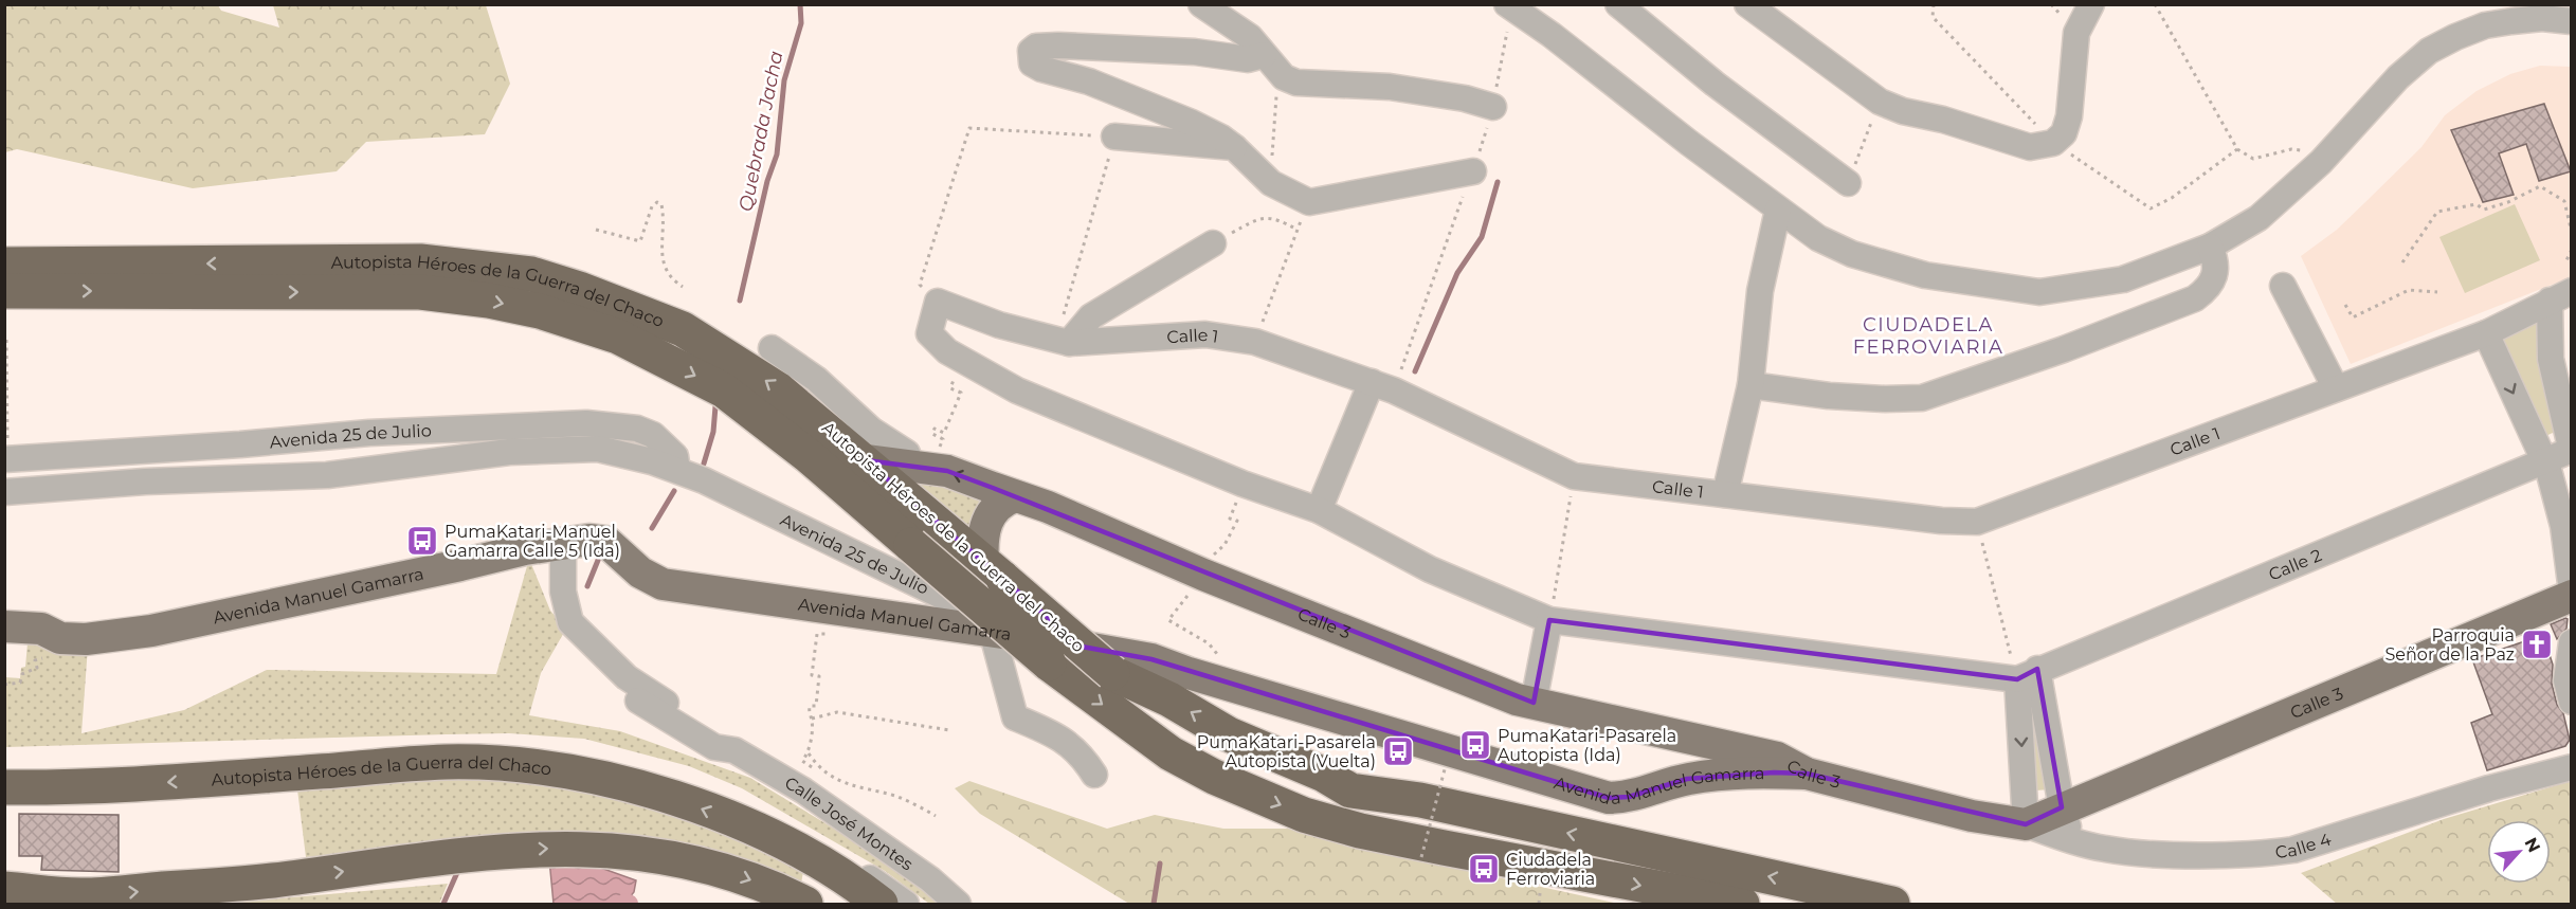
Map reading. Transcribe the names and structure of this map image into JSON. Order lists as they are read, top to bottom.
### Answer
{
  "streets": {
    "highway": ["Autopista Héroes de la Guerra del Chaco"],
    "main road": ["Avenida Manuel Gamarra", "Calle 3"],
    "street": [
      "Calle 1",
      "Avenida 25 de Julio",
      "Calle 2",
      "Calle José Montes",
      "Calle 4"
    ]
  },
  "crossings": [
    ["Autopista Héroes de la Guerra del Chaco", "Calle 3"],
    ["Avenida 25 de Julio", "Avenida Manuel Gamarra"],
    ["Avenida Manuel Gamarra", "Calle 3"],
    ["Avenida Manuel Gamarra", "Calle José Montes"],
    ["Calle 3", "Calle 4"]
  ],
  "districts": ["CIUDADELA FERROVIARIA"],
  "water": ["Quebrada Jacha"],
  "places": {
    "bus stop": [
      "PumaKatari-Manuel Gamarra Calle 5 (Ida)",
      "PumaKatari-Pasarela Autopista (Ida)",
      "PumaKatari-Pasarela Autopista (Vuelta)",
      "Ciudadela Ferroviaria"
    ],
    "church": ["Parroquia Señor de la Paz"]
  },
  "north": "top right"
}
